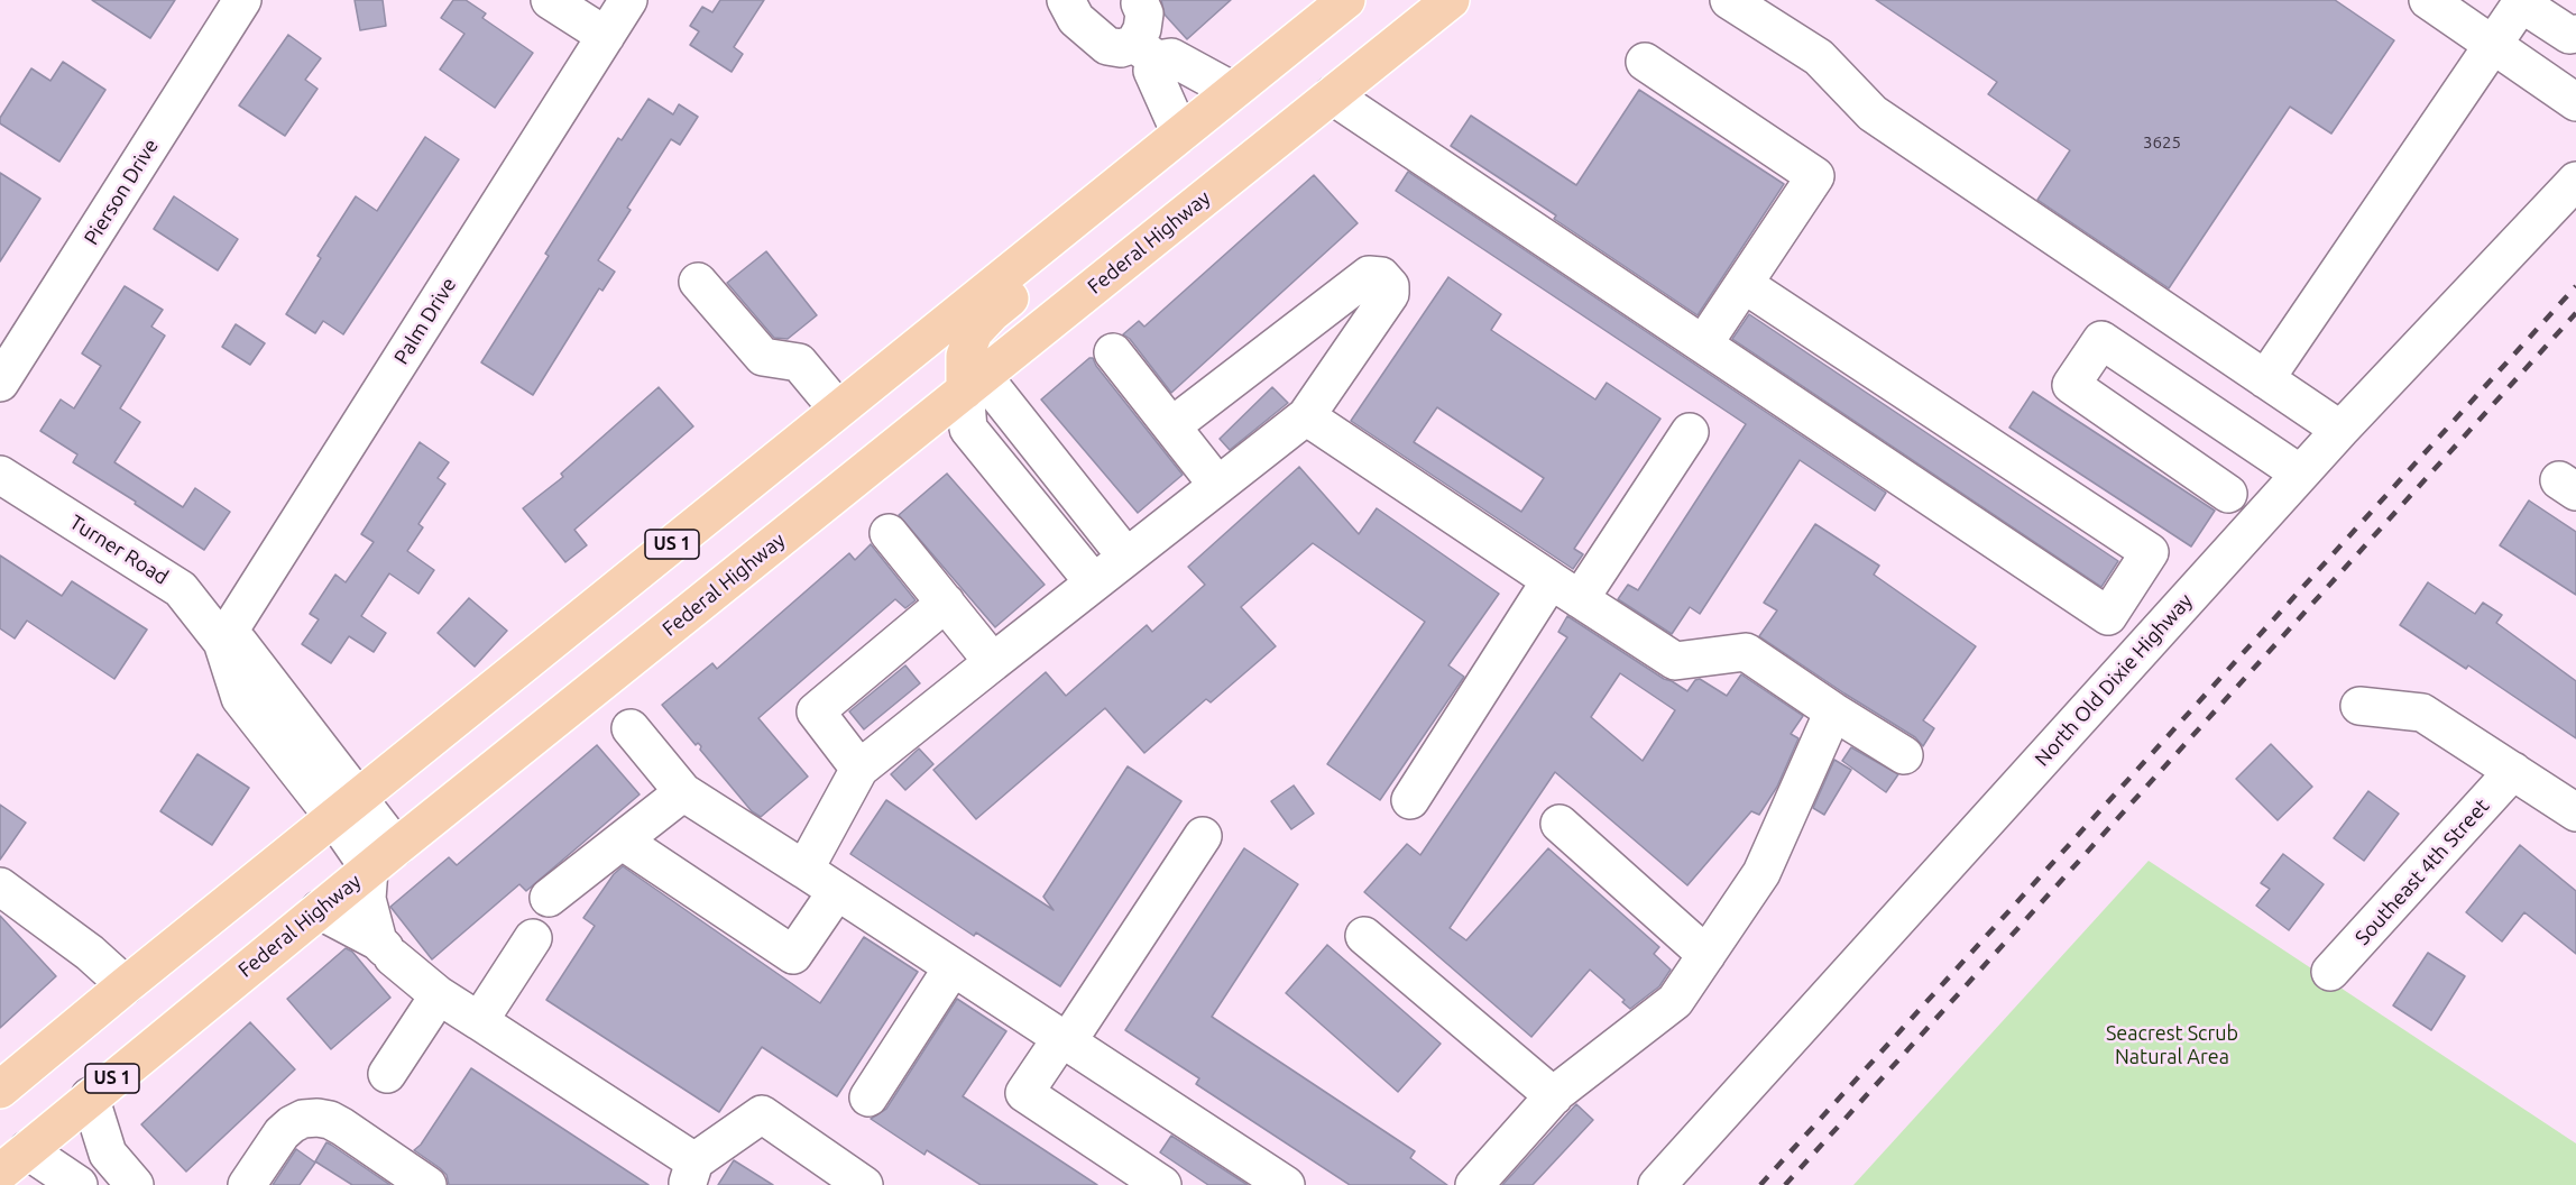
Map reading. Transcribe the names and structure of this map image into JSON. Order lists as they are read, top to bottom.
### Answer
{
  "streets": {
    "main road": ["Federal Highway", "US 1"],
    "street": [
      "Pierson Drive",
      "Palm Drive",
      "Turner Road",
      "North Old Dixie Highway",
      "Southeast 4th Street"
    ]
  },
  "crossings": [
    ["Federal Highway", "Turner Road"],
    ["Palm Drive", "Turner Road"],
    ["US 1", "Turner Road"]
  ],
  "parks": ["Seacrest Scrub Natural Area"],
  "house_numbers": ["3625"]
}
